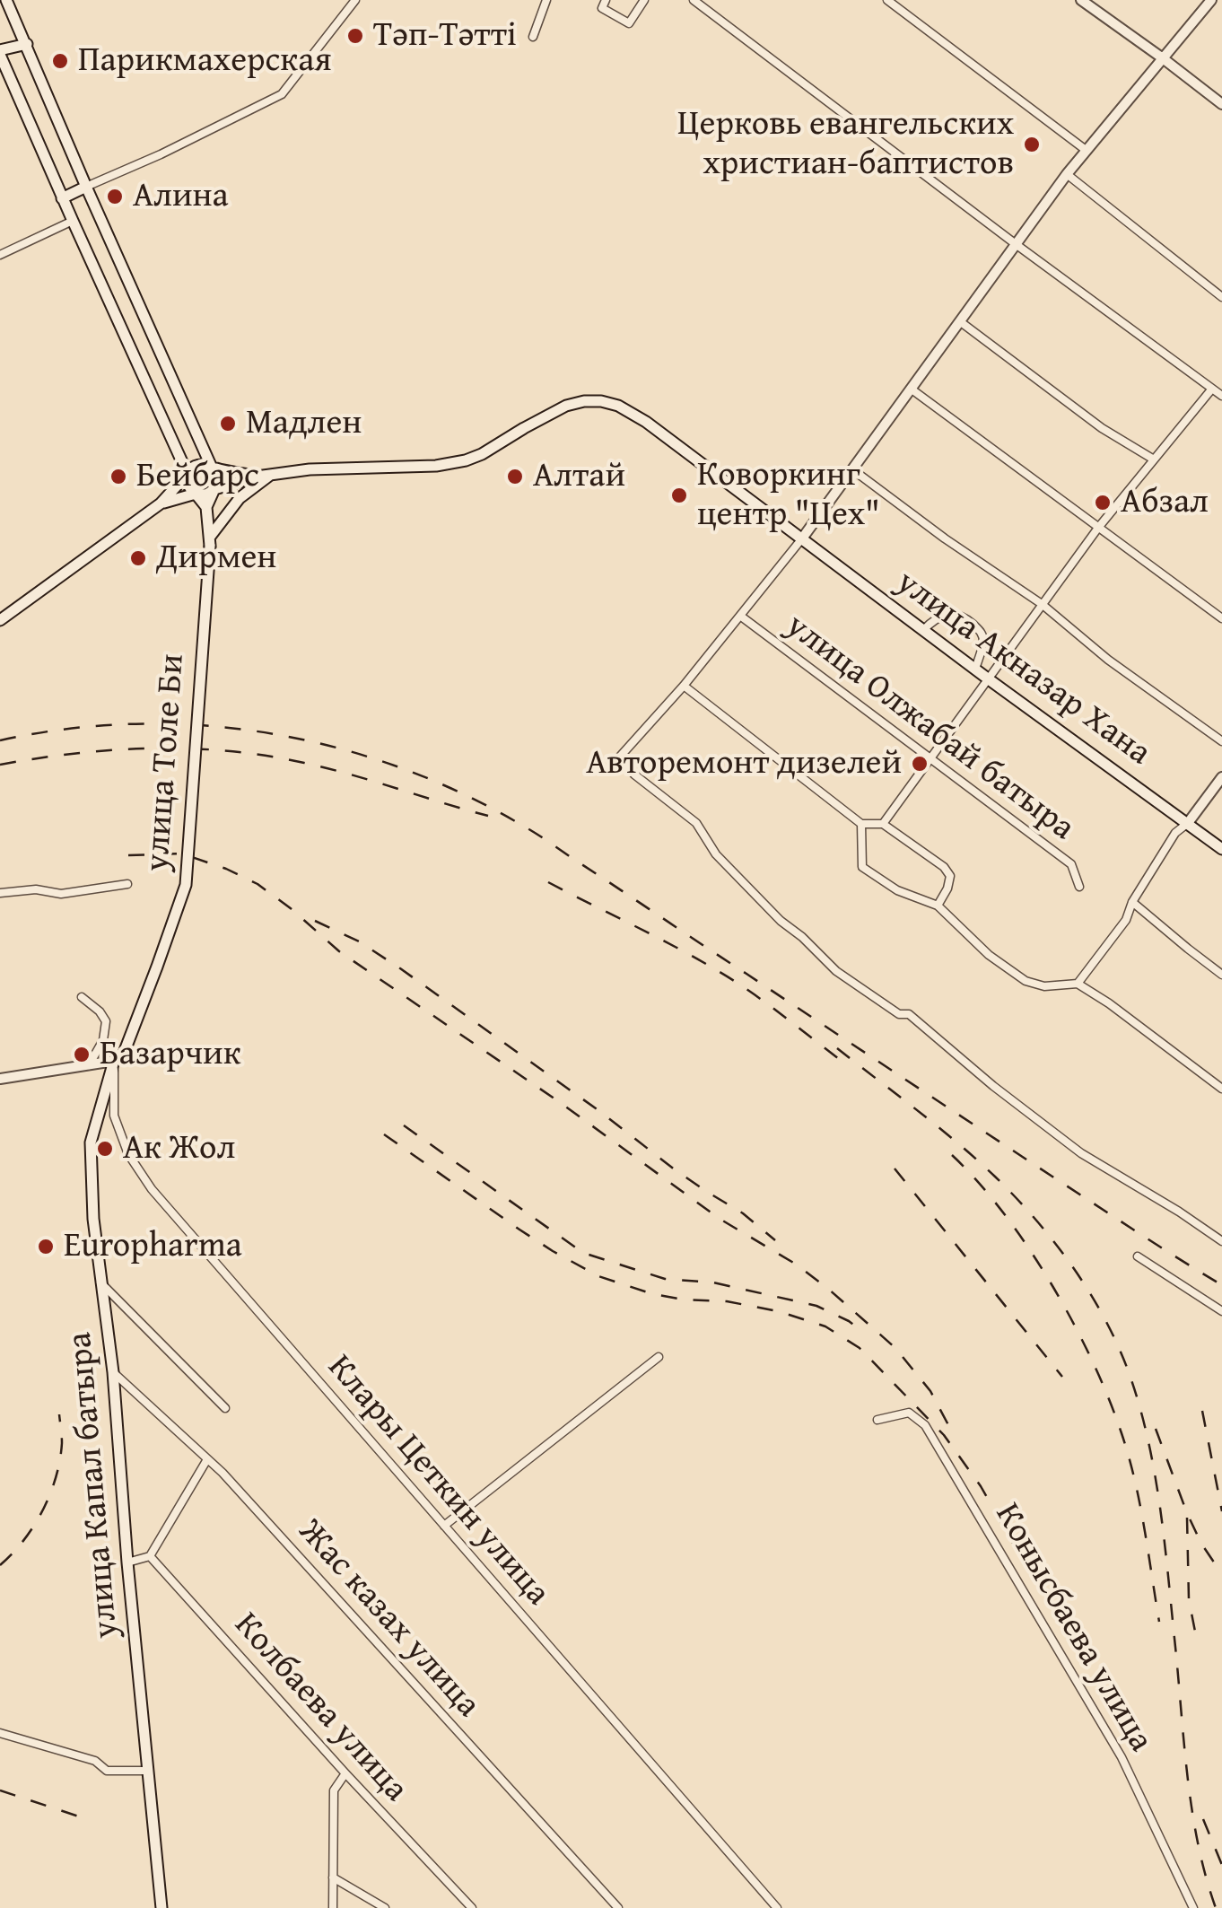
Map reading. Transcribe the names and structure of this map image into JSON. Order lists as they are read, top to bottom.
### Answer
{
  "streets": {
    "main road": ["улица Акназар Хана", "улица Толе Би", "улица Капал батыра"],
    "street": [
      "улица Олжабай батыра",
      "Клары Цеткин улица",
      "Жас казах улица",
      "Конысбаева улица",
      "Колбаева улица"
    ]
  },
  "crossings": [
    ["улица Толе Би", "Клары Цеткин улица"],
    ["улица Толе Би", "улица Капал батыра"],
    ["Клары Цеткин улица", "улица Капал батыра"],
    ["улица Капал батыра", "Жас казах улица"]
  ],
  "places": [
    "Тәп-Тәтті",
    "Парикмахерская",
    "Церковь евангельских христиан-баптистов",
    "Алина",
    "Мадлен",
    "Бейбарс",
    "Алтай",
    "Коворкинг центр \"Цех\"",
    "Абзал",
    "Дирмен",
    "Авторемонт дизелей",
    "Базарчик",
    "Ак Жол",
    "Europharma"
  ]
}
